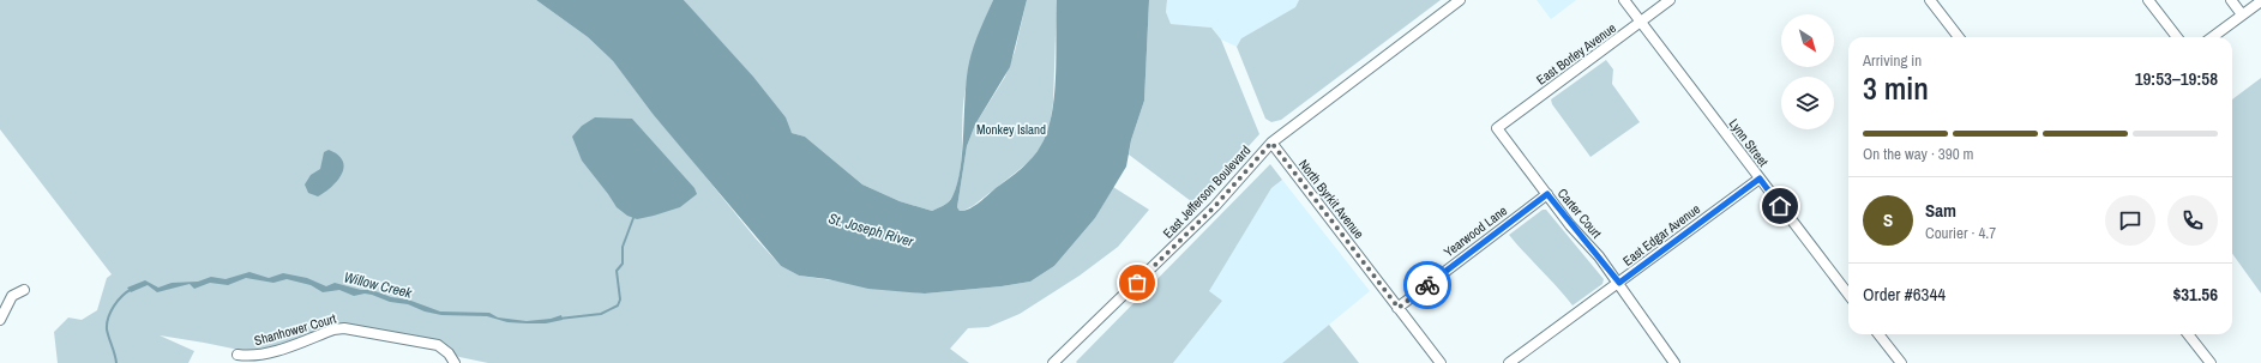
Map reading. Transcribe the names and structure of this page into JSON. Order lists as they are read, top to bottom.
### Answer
{
  "streets": {
    "street": [
      "East Borley Avenue",
      "Lynn Street",
      "East Jefferson Boulevard",
      "North Byrkit Avenue",
      "Carter Court",
      "Yearwood Lane",
      "East Edgar Avenue",
      "Shanhower Court"
    ]
  },
  "crossings": [
    ["East Borley Avenue", "Lynn Street"],
    ["East Borley Avenue", "Carter Court"],
    ["Lynn Street", "East Edgar Avenue"],
    ["East Jefferson Boulevard", "North Byrkit Avenue"],
    ["North Byrkit Avenue", "Yearwood Lane"],
    ["Carter Court", "Yearwood Lane"],
    ["Carter Court", "East Edgar Avenue"]
  ],
  "water": ["St. Joseph River", "Willow Creek"],
  "parks": ["Monkey Island"],
  "north": "bottom right",
  "page": {
    "heading": ["3 min", "Arriving in", "19:53–19:58"],
    "panel": [
      "Sam",
      "Courier · 4.7",
      "Order #6344",
      "$31.56"
    ],
    "bar": "On the way · 390 m",
    "round": "S"
  }
}
